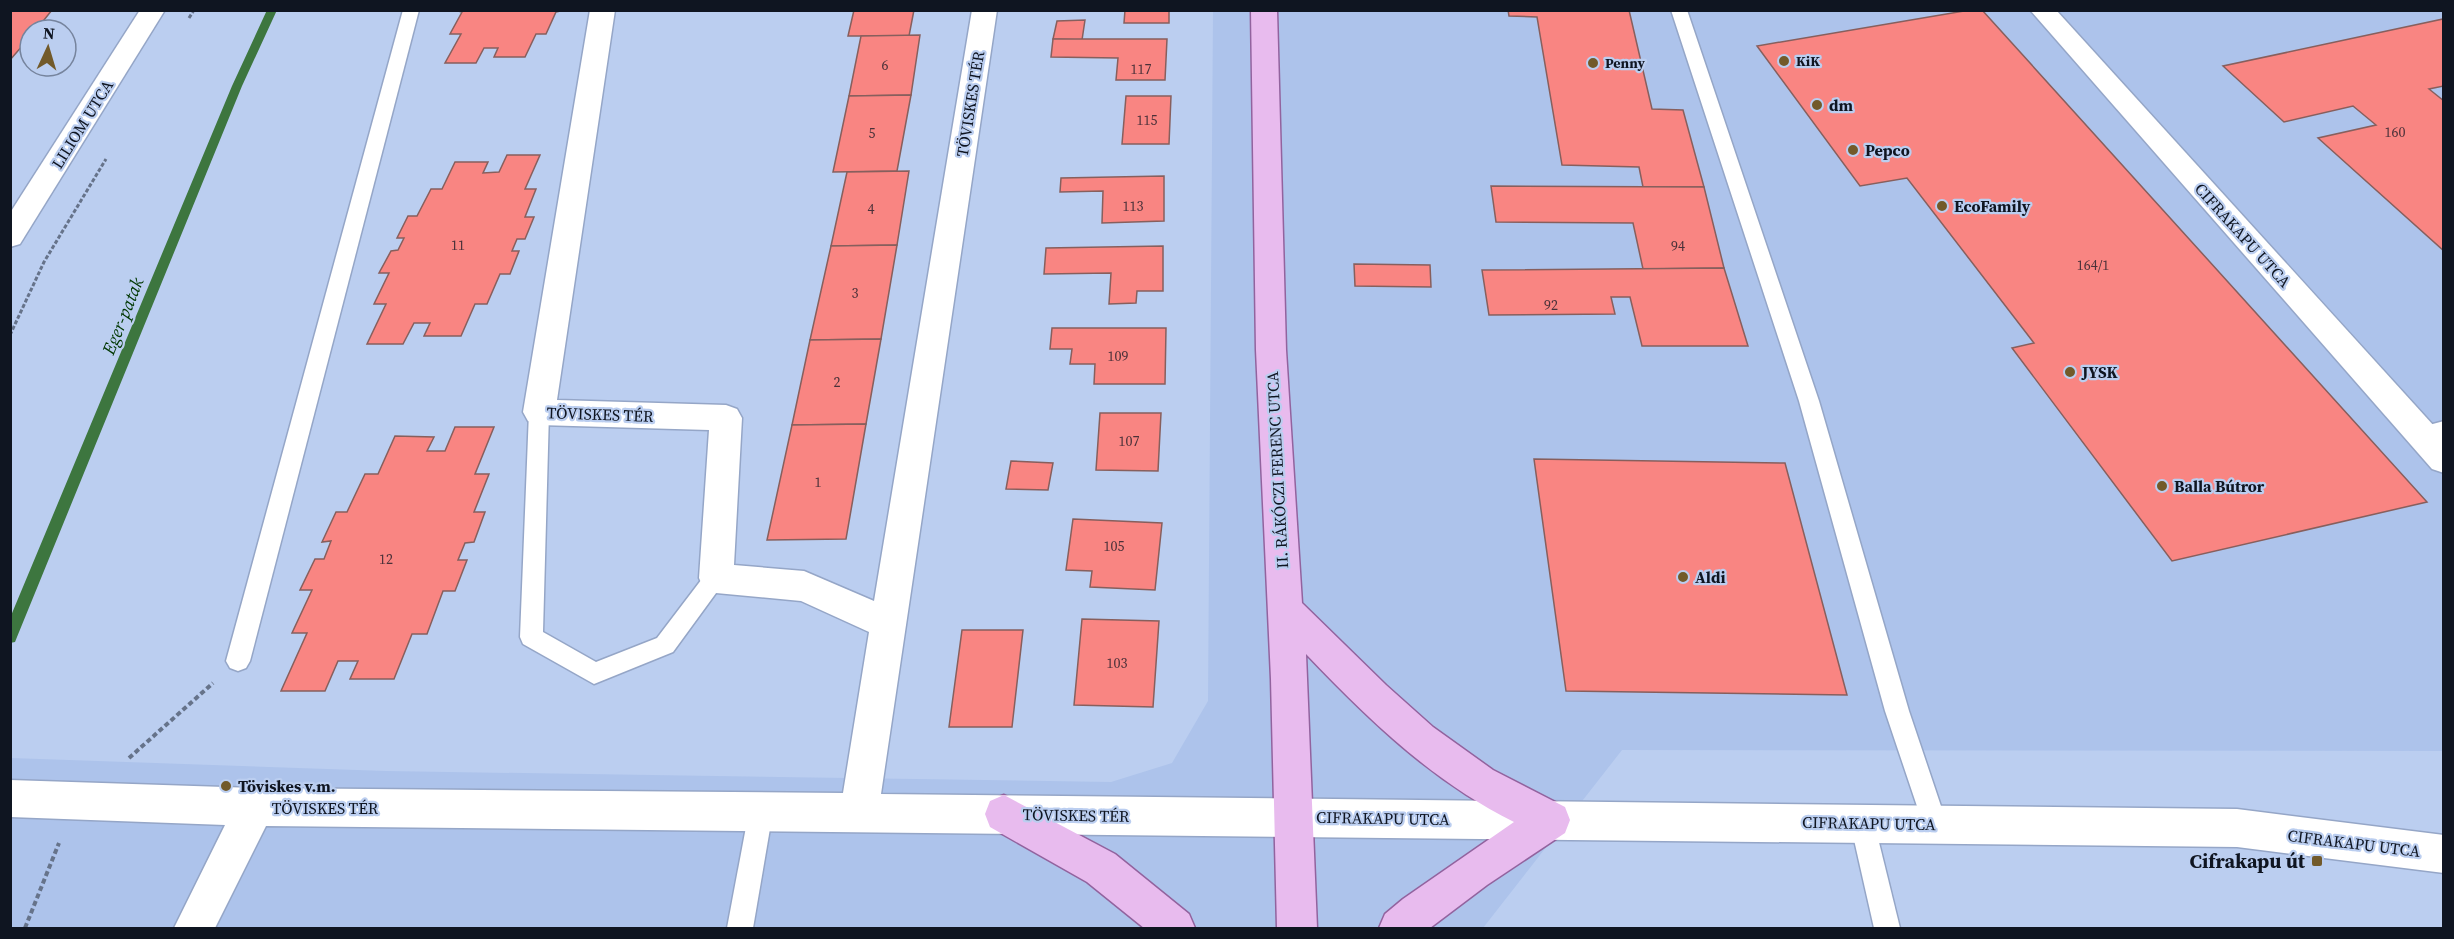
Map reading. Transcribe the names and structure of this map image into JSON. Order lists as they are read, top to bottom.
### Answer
{
  "streets": {
    "main road": ["II. RÁKÓCZI FERENC UTCA"],
    "street": ["TÖVISKES TÉR", "LILIOM UTCA", "CIFRAKAPU UTCA"]
  },
  "crossings": [
    ["TÖVISKES TÉR", "CIFRAKAPU UTCA"],
    ["TÖVISKES TÉR", "II. RÁKÓCZI FERENC UTCA"],
    ["CIFRAKAPU UTCA", "II. RÁKÓCZI FERENC UTCA"]
  ],
  "water": ["Eger-patak"],
  "places": {
    "other": [
      "KiK",
      "Penny",
      "dm",
      "Pepco",
      "EcoFamily",
      "JYSK",
      "Balla Bútror",
      "Aldi",
      "Töviskes v.m."
    ],
    "transit": ["Cifrakapu út"]
  },
  "house_numbers": [
    "6",
    "117",
    "115",
    "160",
    "5",
    "113",
    "4",
    "11",
    "94",
    "164/1",
    "3",
    "92",
    "109",
    "2",
    "107",
    "1",
    "105",
    "12",
    "103"
  ],
  "north": "top"
}
